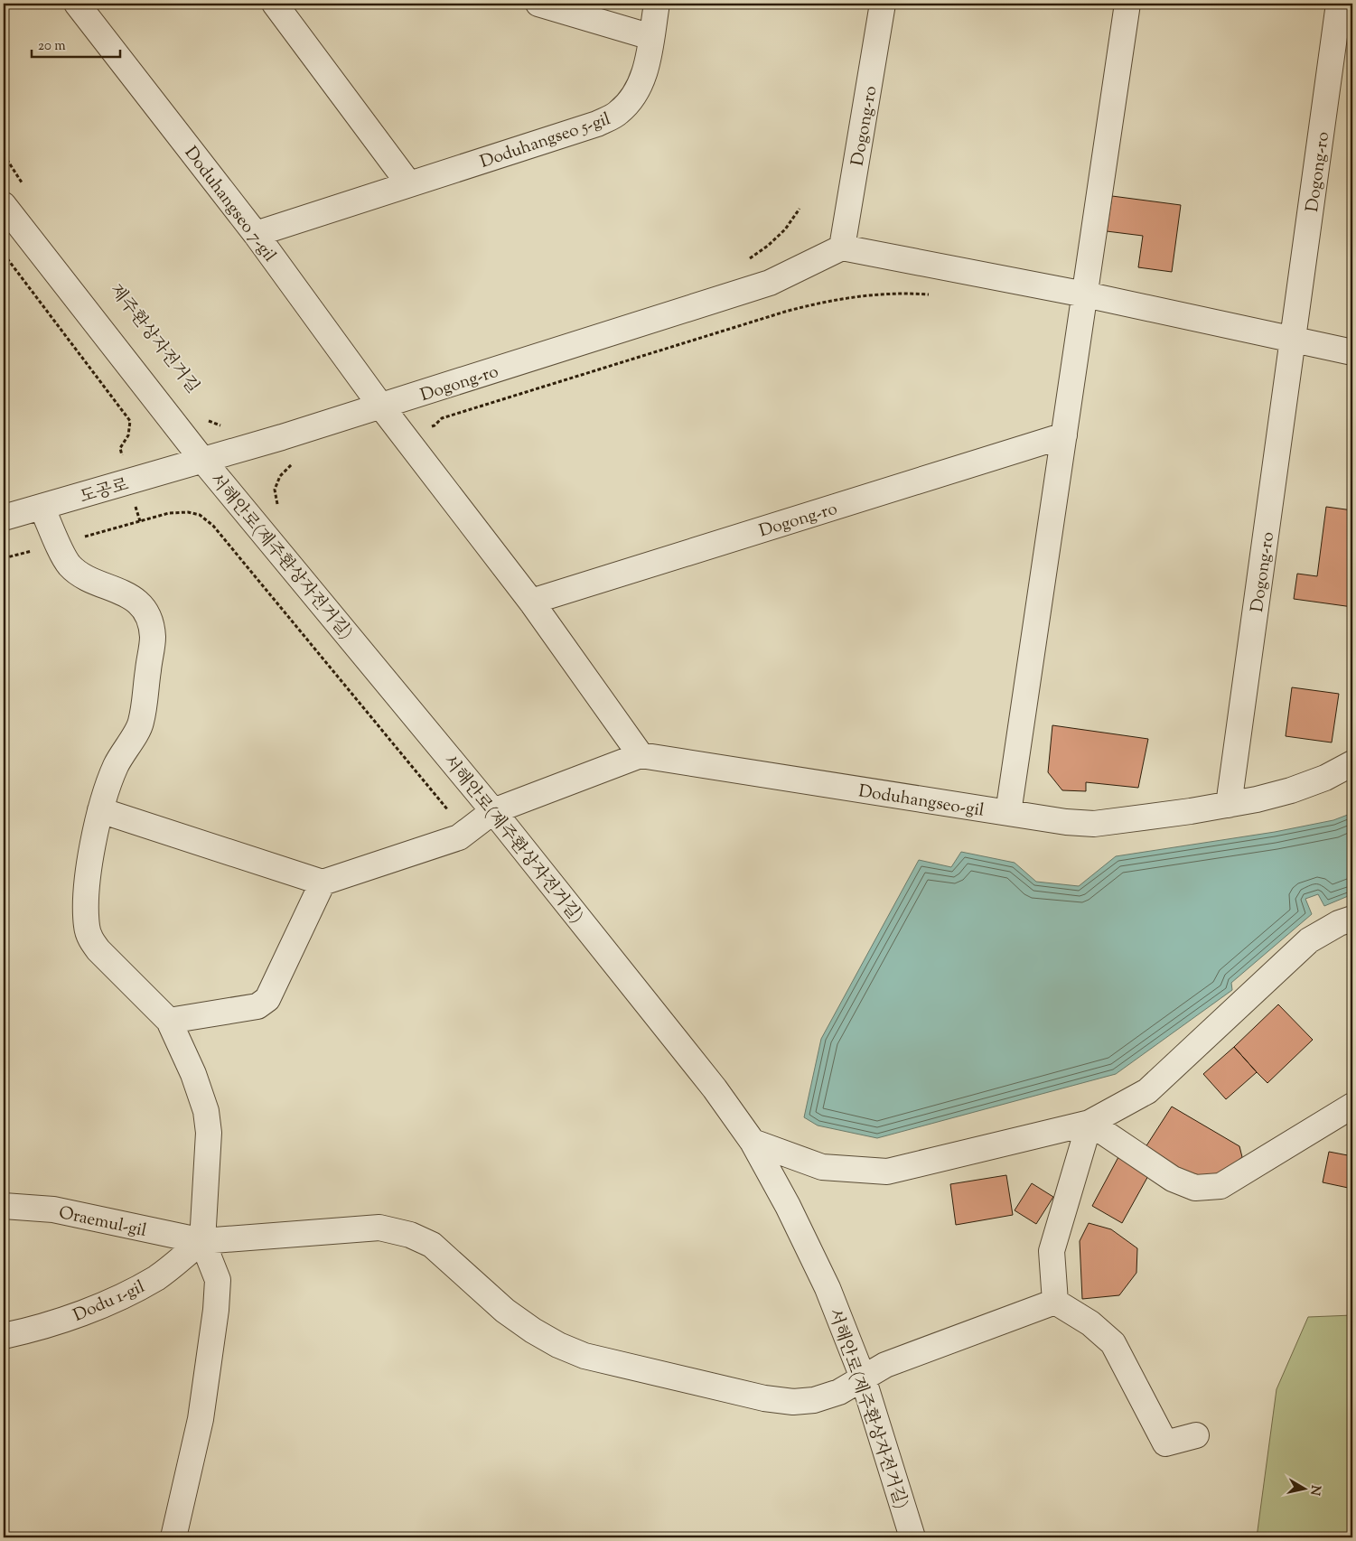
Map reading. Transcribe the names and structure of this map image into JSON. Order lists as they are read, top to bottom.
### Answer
{
  "streets": {
    "street": [
      "Dogong-ro",
      "Doduhangseo 5-gil",
      "Doduhangseo 7-gil",
      "도공로",
      "서해안로(제주환상자전거길)",
      "Doduhangseo-gil",
      "Oraemul-gil",
      "Dodu 1-gil"
    ],
    "path": ["제주환상자전거길"]
  },
  "crossings": [
    ["Dogong-ro", "Doduhangseo 7-gil"],
    ["Dogong-ro", "도공로"],
    ["Dogong-ro", "서해안로(제주환상자전거길)"],
    ["Dogong-ro", "Doduhangseo-gil"],
    ["Doduhangseo 5-gil", "Doduhangseo 7-gil"],
    ["도공로", "서해안로(제주환상자전거길)"],
    ["서해안로(제주환상자전거길)", "Doduhangseo-gil"],
    ["서해안로(제주환상자전거길)", "Oraemul-gil"],
    ["Oraemul-gil", "Dodu 1-gil"]
  ],
  "scale_bar": "20 m",
  "north": "right"
}
